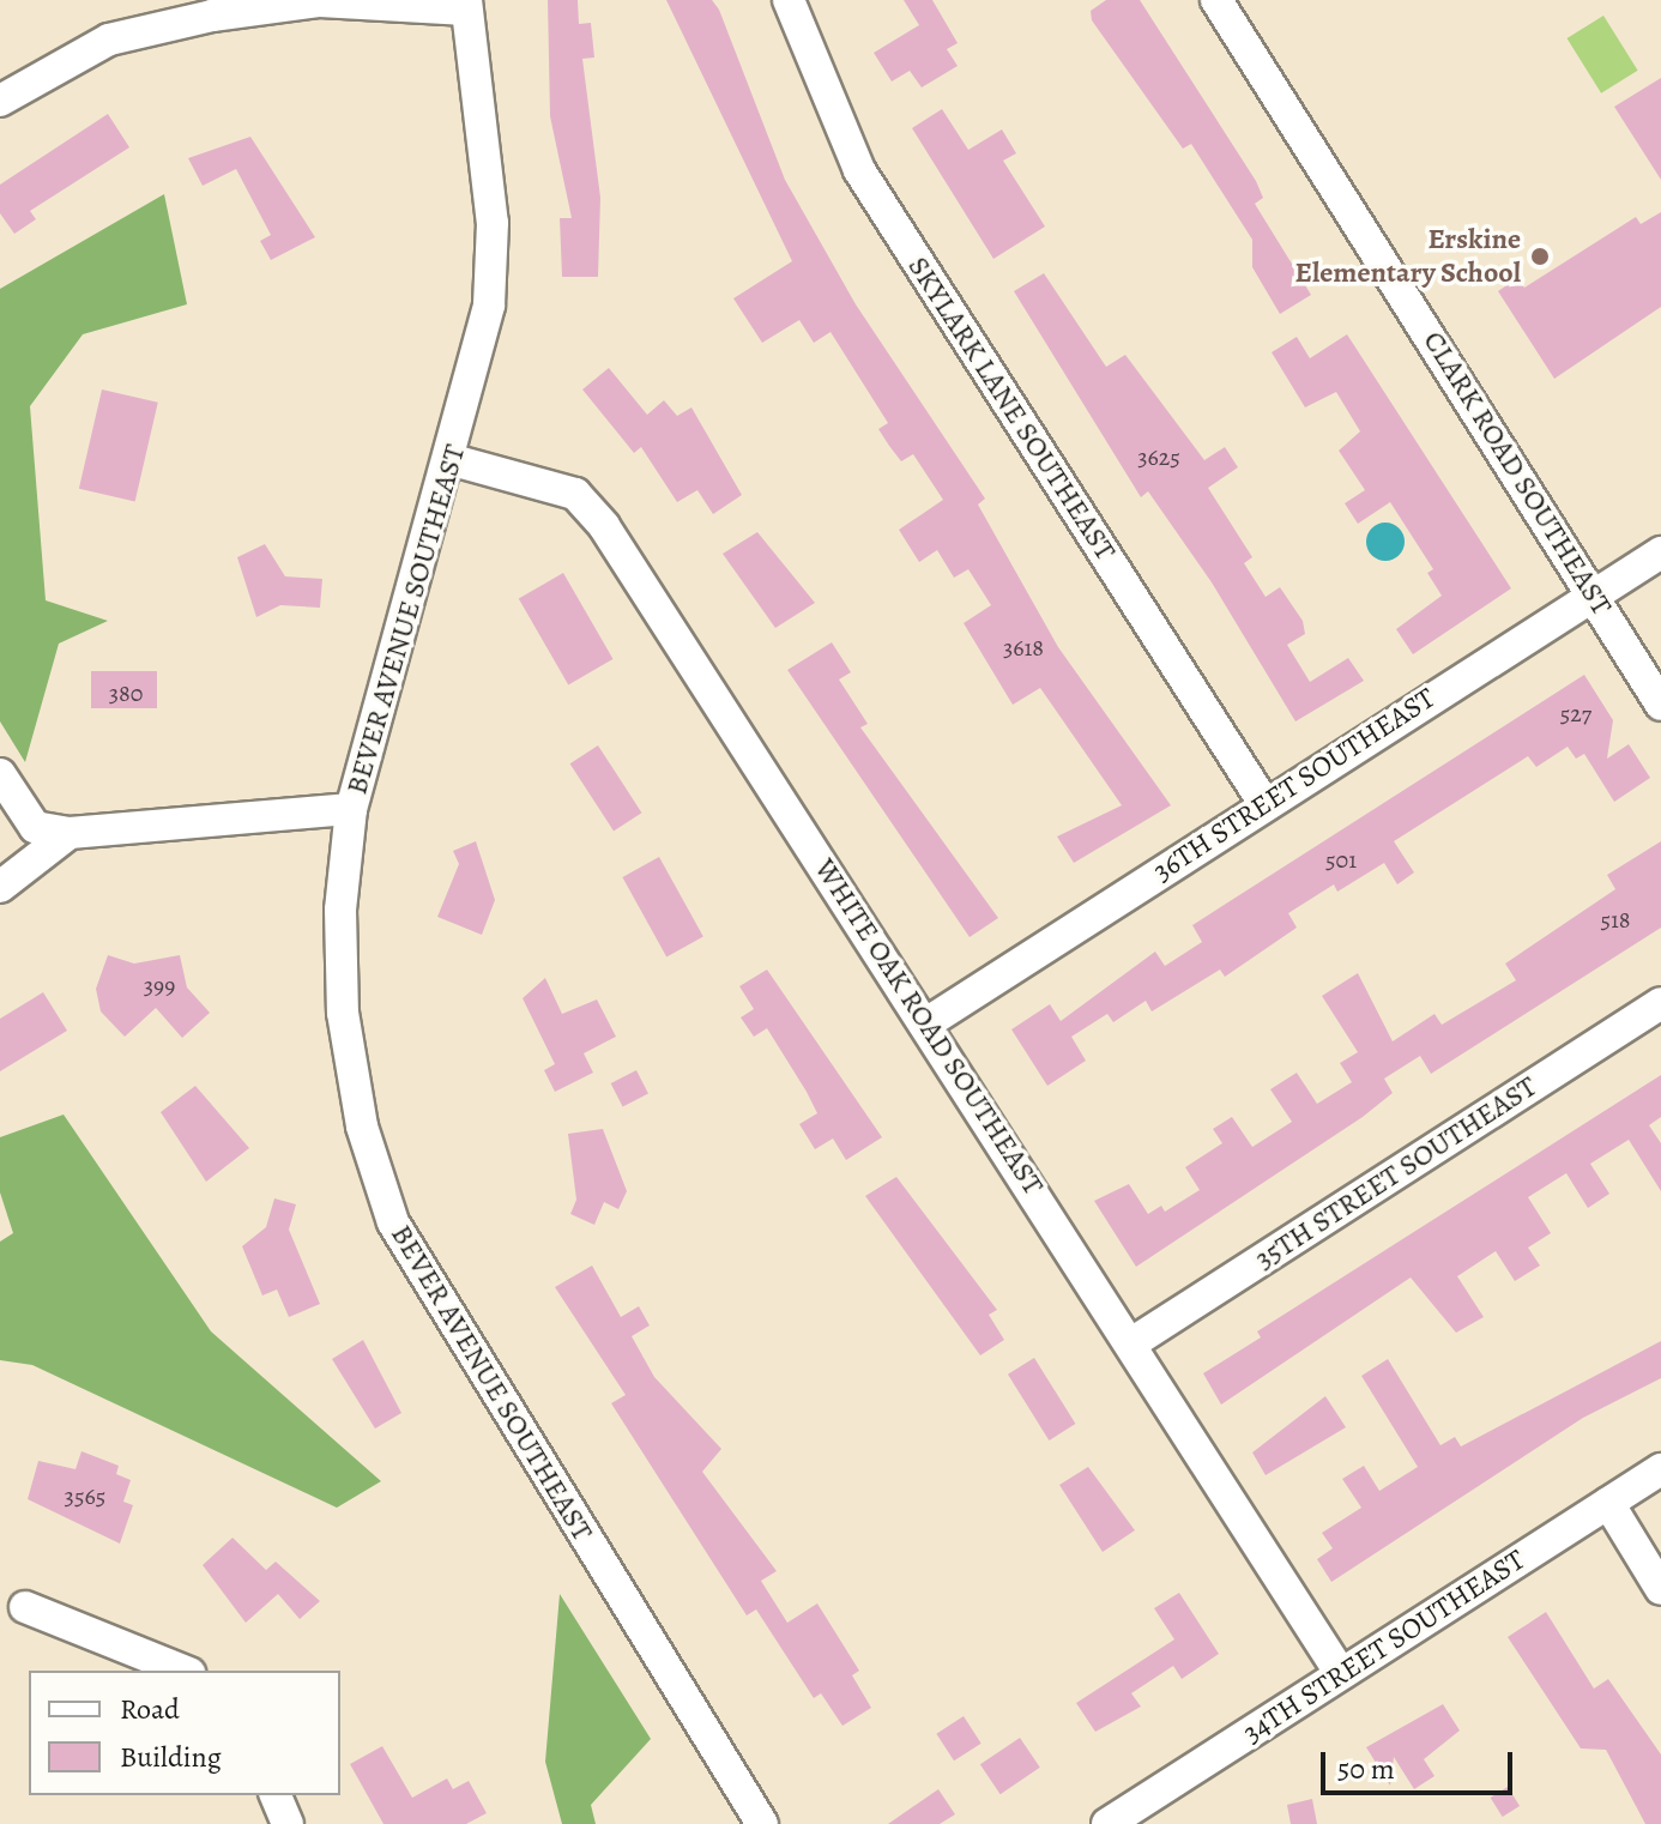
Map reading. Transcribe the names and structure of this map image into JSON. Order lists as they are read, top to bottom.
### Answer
{
  "streets": {
    "street": [
      "SKYLARK LANE SOUTHEAST",
      "CLARK ROAD SOUTHEAST",
      "BEVER AVENUE SOUTHEAST",
      "36TH STREET SOUTHEAST",
      "WHITE OAK ROAD SOUTHEAST",
      "35TH STREET SOUTHEAST",
      "34TH STREET SOUTHEAST"
    ]
  },
  "crossings": [
    ["SKYLARK LANE SOUTHEAST", "36TH STREET SOUTHEAST"],
    ["CLARK ROAD SOUTHEAST", "36TH STREET SOUTHEAST"],
    ["BEVER AVENUE SOUTHEAST", "WHITE OAK ROAD SOUTHEAST"],
    ["36TH STREET SOUTHEAST", "WHITE OAK ROAD SOUTHEAST"],
    ["WHITE OAK ROAD SOUTHEAST", "35TH STREET SOUTHEAST"],
    ["WHITE OAK ROAD SOUTHEAST", "34TH STREET SOUTHEAST"]
  ],
  "places": ["Erskine Elementary School"],
  "house_numbers": [
    "3625",
    "3618",
    "380",
    "527",
    "501",
    "518",
    "399",
    "3565"
  ],
  "legend": ["Road", "Building"],
  "scale_bar": "50 m"
}
